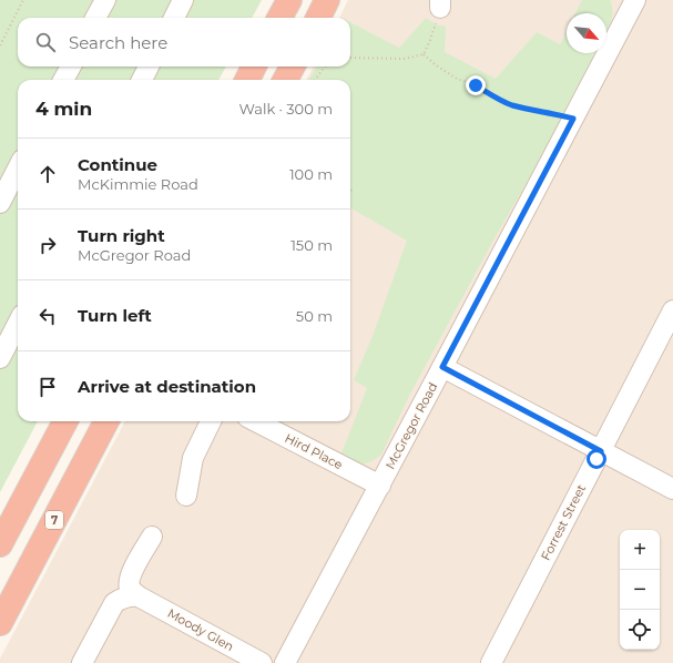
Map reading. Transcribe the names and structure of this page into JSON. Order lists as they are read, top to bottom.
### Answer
{
  "streets": {
    "highway": ["7"],
    "street": [
      "McGregor Road",
      "Hird Place",
      "Forrest Street",
      "Moody Glen"
    ]
  },
  "crossings": [
    ["McGregor Road", "Hird Place"]
  ],
  "north": "bottom right",
  "page": {
    "search": "Search here",
    "heading": ["4 min", "Walk · 300 m"],
    "list": [
      ["Continue", "McKimmie Road", "100 m"],
      ["Turn right", "McGregor Road", "150 m"],
      ["Turn left", "50 m"],
      "Arrive at destination"
    ],
    "map_buttons": ["+", "−"]
  }
}
